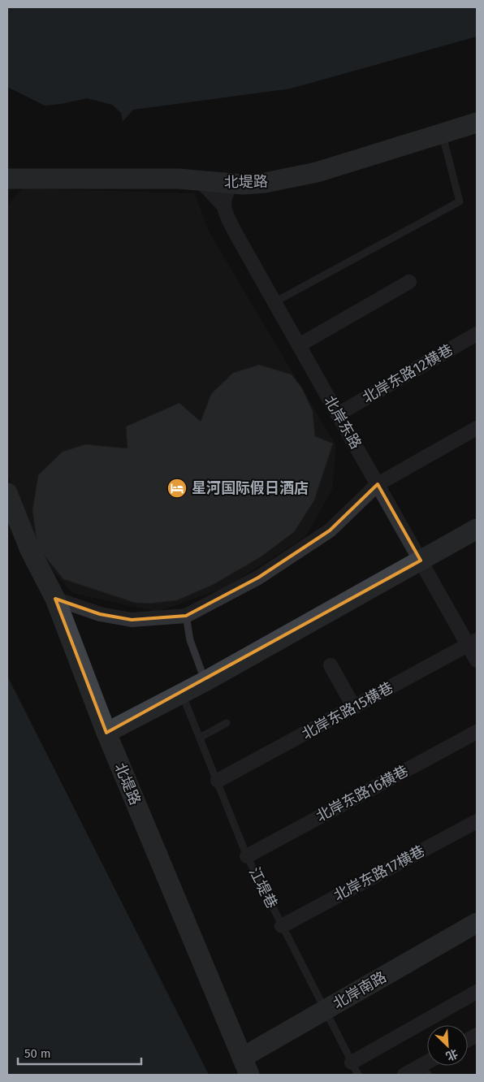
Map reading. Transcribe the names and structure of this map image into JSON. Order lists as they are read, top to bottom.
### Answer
{
  "streets": {
    "main road": ["北堤路", "北岸南路"],
    "street": [
      "北岸东路12横巷",
      "北岸东路",
      "北岸东路15横巷",
      "北岸东路16横巷",
      "北岸东路17横巷"
    ],
    "lane": ["江堤巷"]
  },
  "crossings": [
    ["北堤路", "北岸东路"],
    ["北堤路", "北岸南路"],
    ["北岸东路12横巷", "北岸东路"],
    ["北岸东路", "北岸东路15横巷"],
    ["北岸东路15横巷", "江堤巷"],
    ["北岸东路16横巷", "江堤巷"],
    ["北岸东路17横巷", "江堤巷"],
    ["江堤巷", "北岸南路"]
  ],
  "places": {
    "hotel": ["星河国际假日酒店"]
  },
  "scale_bar": "50 m",
  "north": "bottom right"
}
